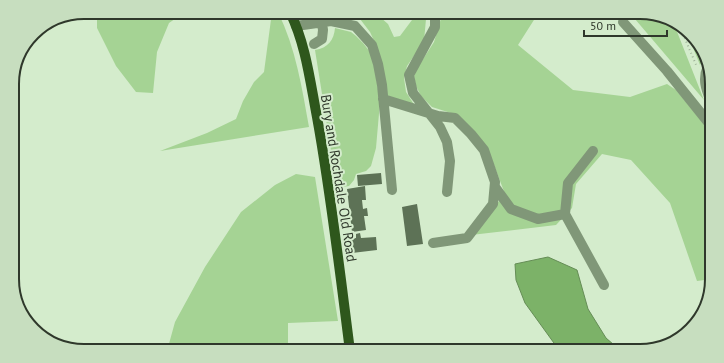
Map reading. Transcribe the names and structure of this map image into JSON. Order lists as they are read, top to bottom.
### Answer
{
  "streets": {
    "main road": ["Bury and Rochdale Old Road"]
  },
  "scale_bar": "50 m"
}
